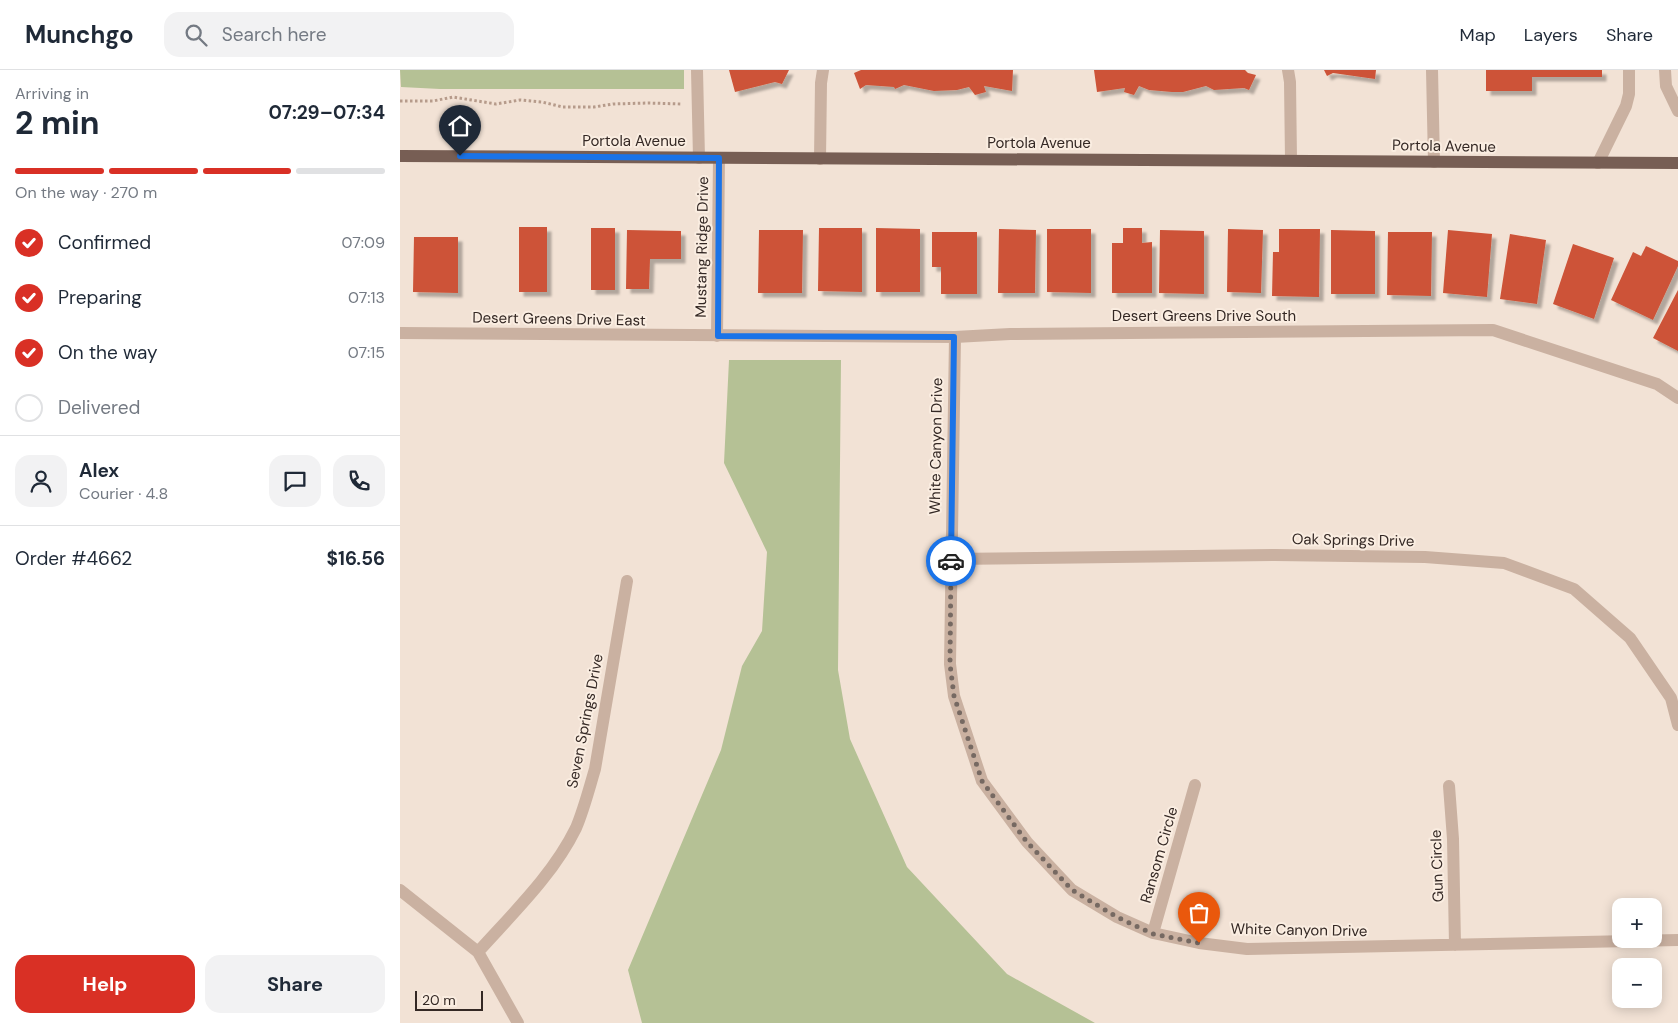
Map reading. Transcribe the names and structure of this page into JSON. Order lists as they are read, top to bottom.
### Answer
{
  "streets": {
    "main road": ["Portola Avenue"],
    "street": [
      "Mustang Ridge Drive",
      "Desert Greens Drive South",
      "Desert Greens Drive East",
      "White Canyon Drive",
      "Oak Springs Drive",
      "Seven Springs Drive",
      "Ransom Circle",
      "Gun Circle"
    ]
  },
  "crossings": [
    ["Portola Avenue", "Mustang Ridge Drive"],
    ["Mustang Ridge Drive", "Desert Greens Drive South"],
    ["Mustang Ridge Drive", "Desert Greens Drive East"],
    ["Desert Greens Drive South", "Desert Greens Drive East"],
    ["Desert Greens Drive South", "White Canyon Drive"],
    ["White Canyon Drive", "Oak Springs Drive"],
    ["White Canyon Drive", "Ransom Circle"],
    ["White Canyon Drive", "Gun Circle"]
  ],
  "scale_bar": "20 m",
  "page": {
    "header": "Munchgo",
    "search": "Search here",
    "nav": ["Map", "Layers", "Share"],
    "heading": ["2 min", "Arriving in", "07:29–07:34"],
    "panel": [
      "Alex",
      "Courier · 4.8",
      "Order #4662",
      "$16.56"
    ],
    "bar": "On the way · 270 m",
    "list": [
      ["Confirmed", "07:09"],
      ["Preparing", "07:13"],
      ["On the way", "07:15"],
      "Delivered"
    ],
    "map_buttons": ["+", "−"],
    "buttons": ["Help", "Share"],
    "scale": "20 m"
  }
}
